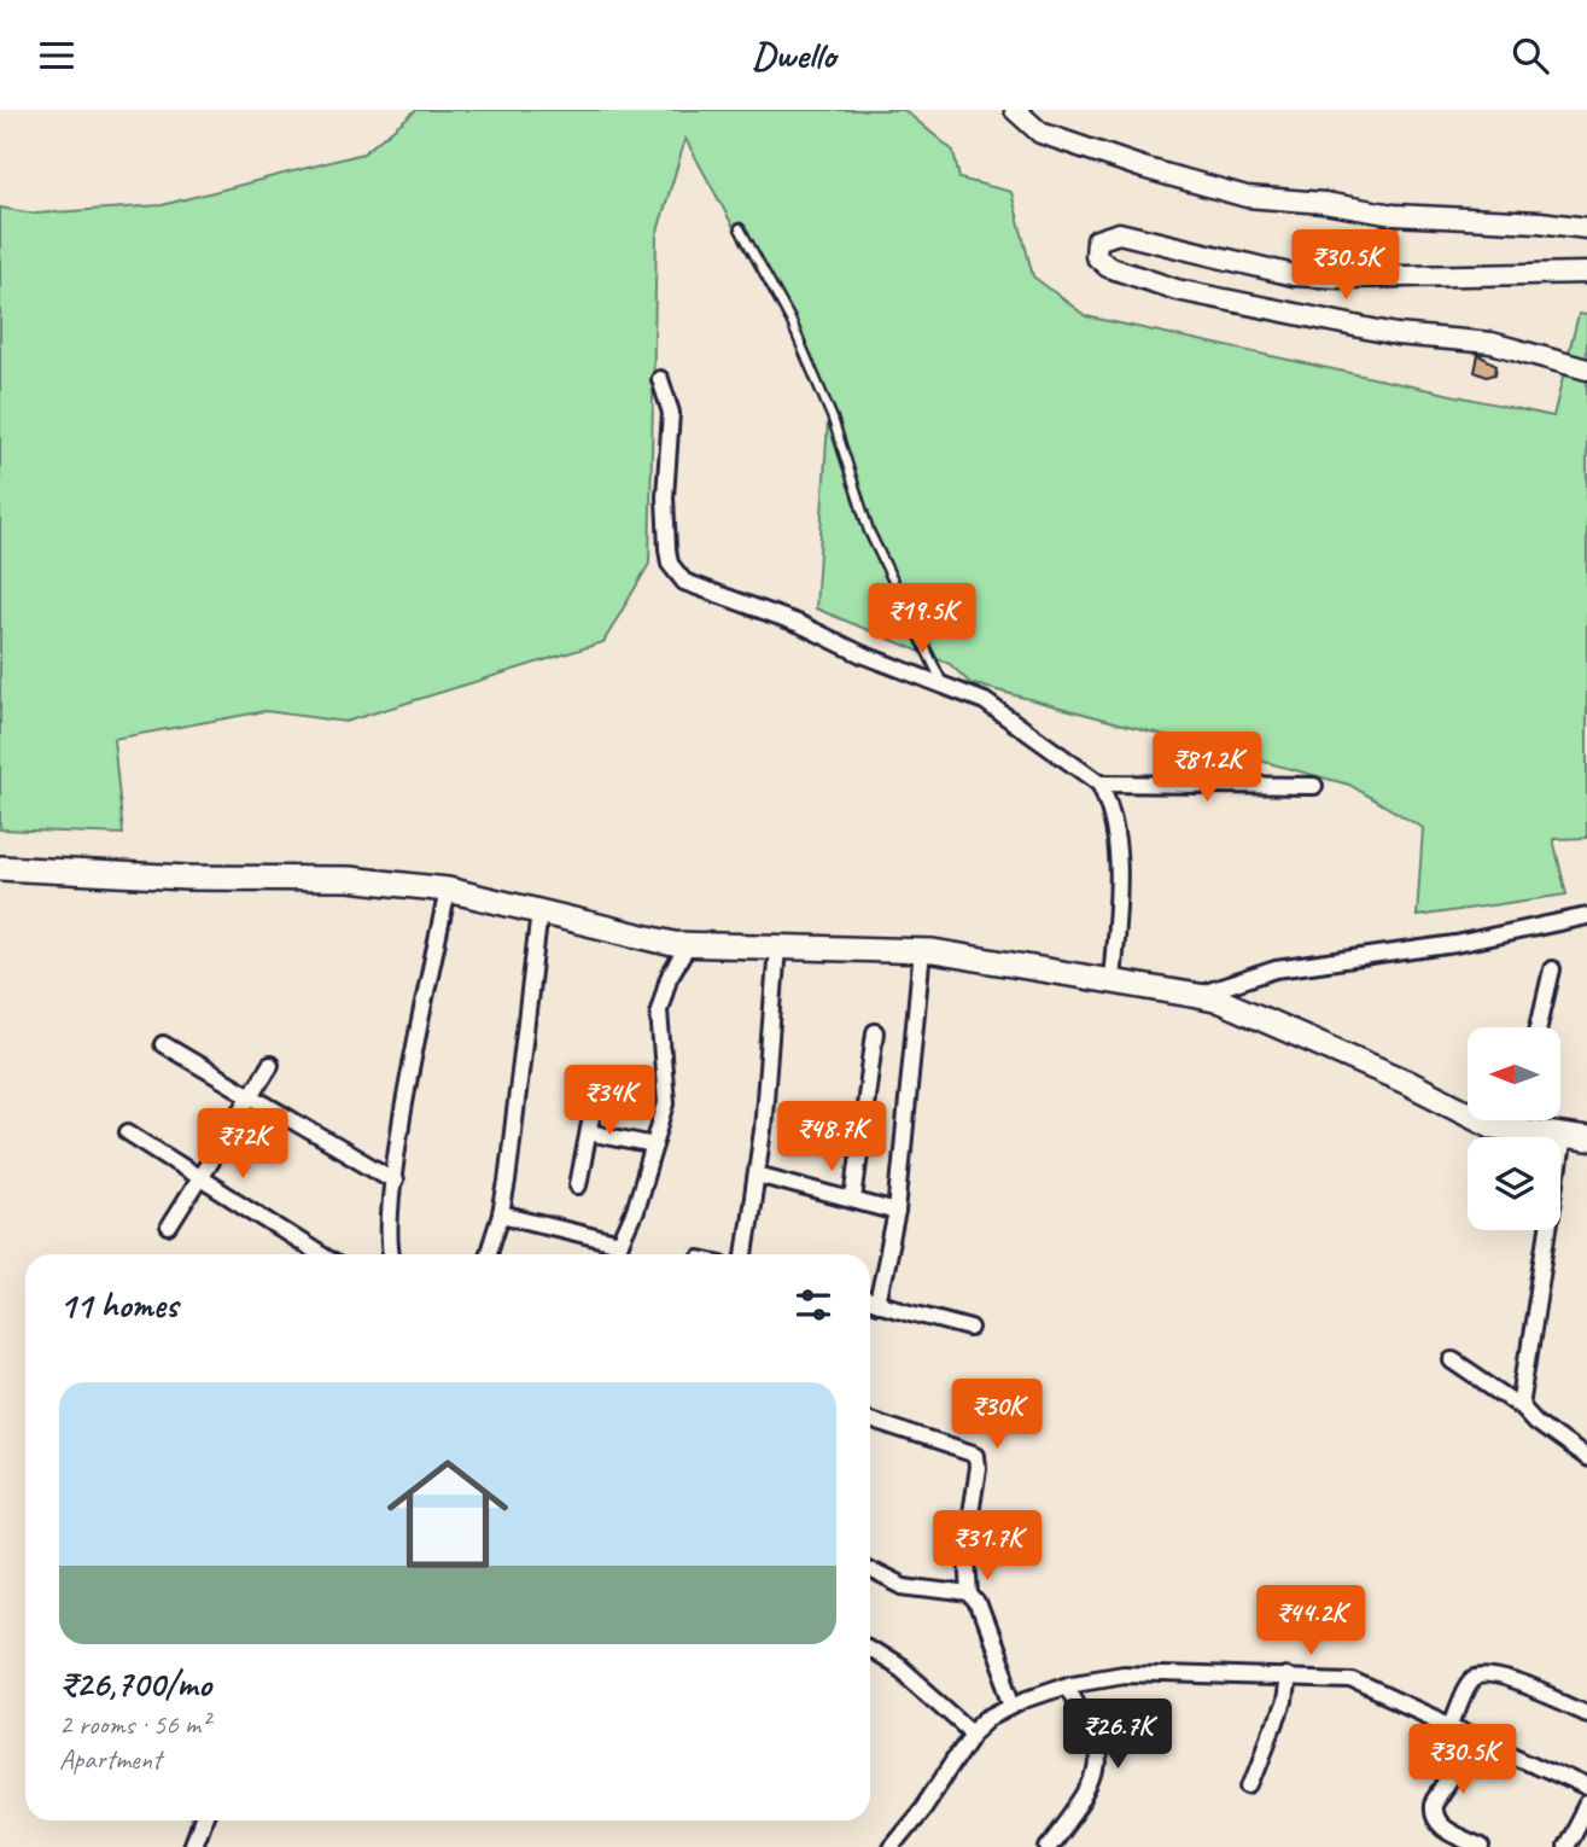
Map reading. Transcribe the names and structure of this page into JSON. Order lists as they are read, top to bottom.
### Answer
{
  "north": "left",
  "page": {
    "header": "Dwello",
    "price": [
      "₹30.5K",
      "₹19.5K",
      "₹81.2K",
      "₹34K",
      "₹48.7K",
      "₹72K",
      "₹30K",
      "₹31.7K",
      "₹44.2K",
      "₹26.7K",
      "₹30.5K"
    ],
    "heading": "11 homes",
    "list": [
      {
        "name": "₹26,700/mo",
        "note": "2 rooms · 56 m² · Apartment"
      }
    ]
  }
}
